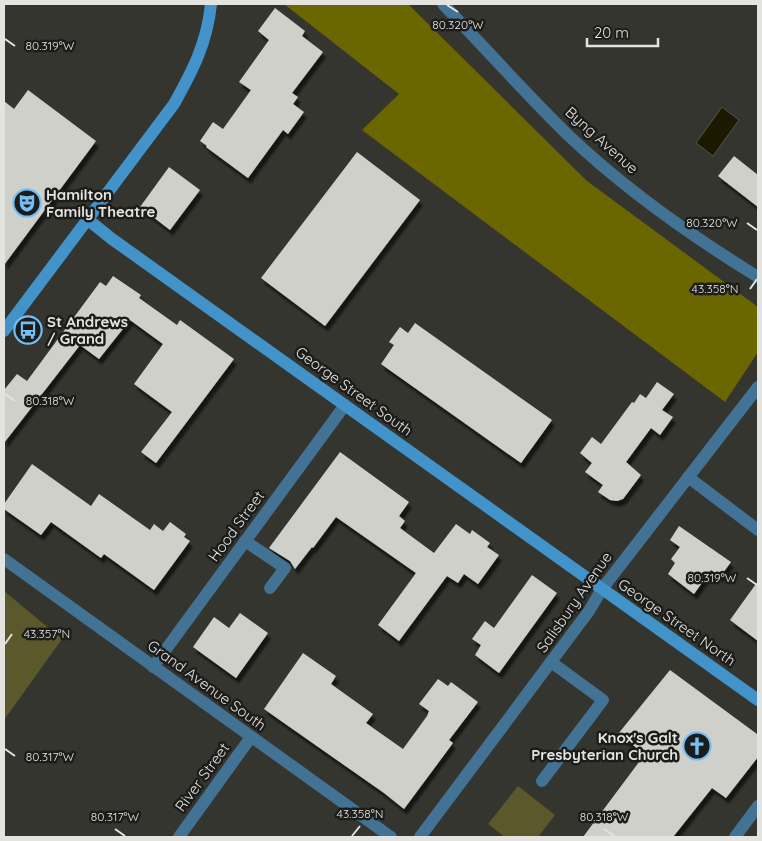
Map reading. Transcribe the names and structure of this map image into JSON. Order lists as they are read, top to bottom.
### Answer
{
  "streets": {
    "main road": ["George Street South", "George Street North"],
    "street": [
      "Byng Avenue",
      "Hood Street",
      "Salisbury Avenue",
      "Grand Avenue South",
      "River Street"
    ]
  },
  "crossings": [
    ["George Street South", "Hood Street"],
    ["George Street South", "Salisbury Avenue"],
    ["George Street South", "George Street North"],
    ["Hood Street", "Grand Avenue South"],
    ["Salisbury Avenue", "George Street North"],
    ["Grand Avenue South", "River Street"]
  ],
  "places": {
    "theatre": ["Hamilton Family Theatre"],
    "bus stop": ["St Andrews / Grand"],
    "church": ["Knox's Galt Presbyterian Church"]
  },
  "scale_bar": "20 m",
  "coordinates": [
    "80.320°W",
    "80.319°W",
    "43.358°N",
    "80.318°W",
    "43.357°N",
    "80.317°W"
  ]
}
